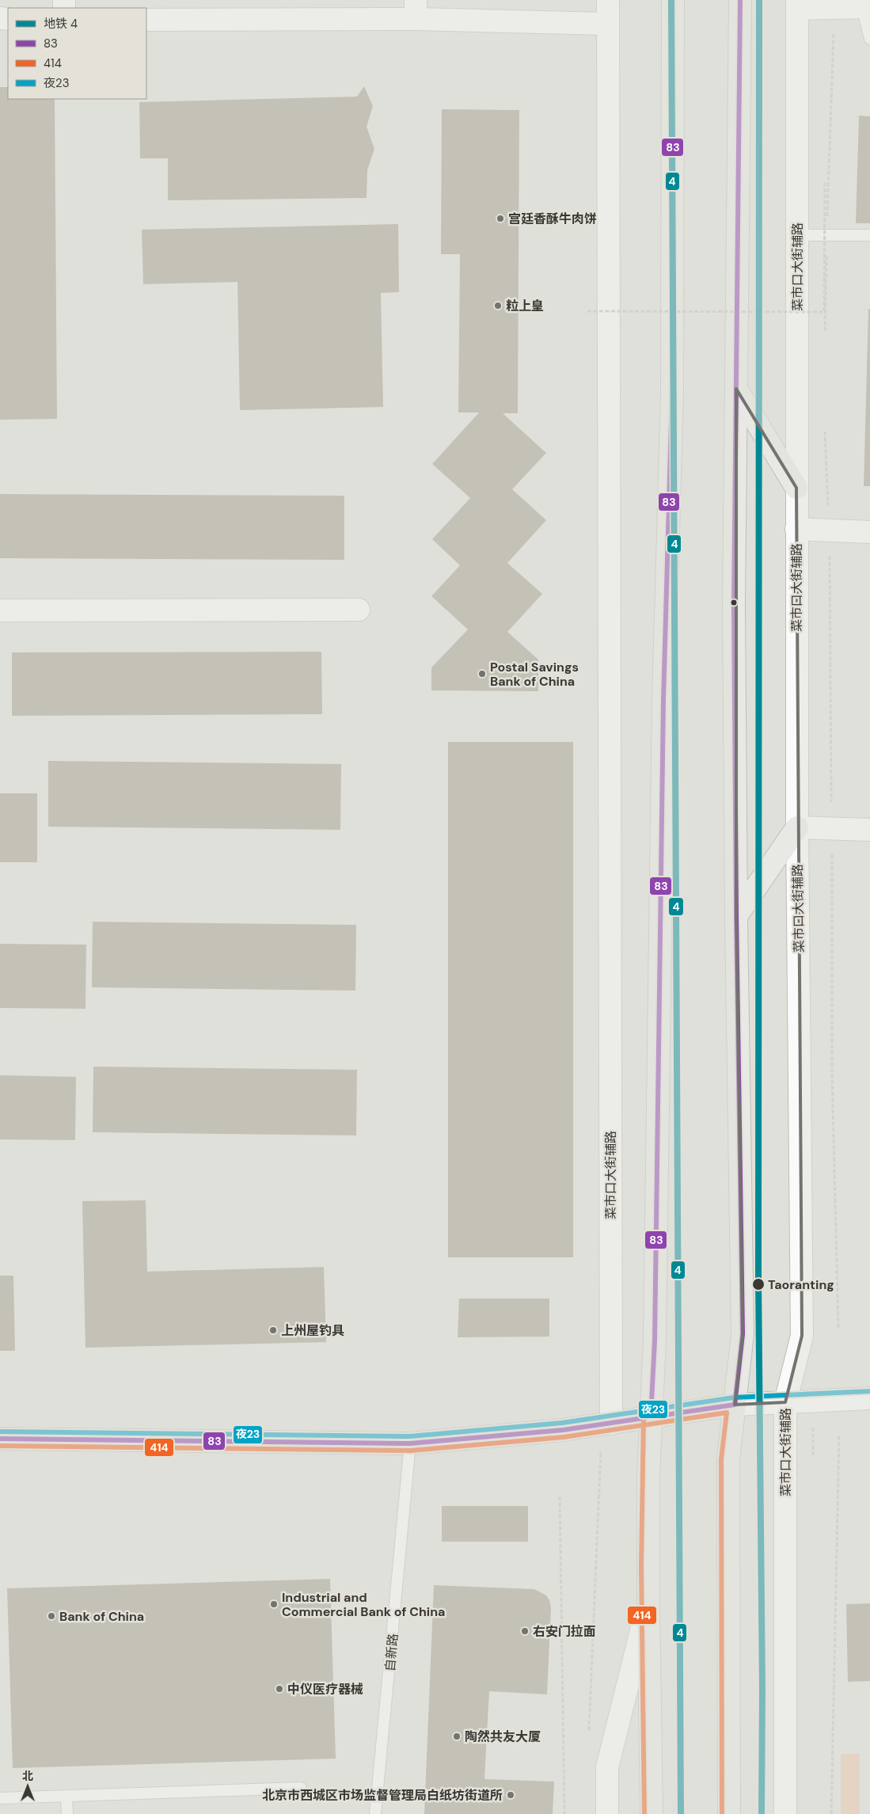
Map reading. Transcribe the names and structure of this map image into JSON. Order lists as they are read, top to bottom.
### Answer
{
  "streets": {
    "street": ["菜市口大街辅路"],
    "lane": ["自新路"]
  },
  "places": [
    "宫廷香酥牛肉饼",
    "粒上皇",
    "Postal Savings Bank of China",
    "Taoranting",
    "上州屋钓具",
    "Industrial and Commercial Bank of China",
    "Bank of China",
    "右安门拉面",
    "中仪医疗器械",
    "陶然共友大厦",
    "北京市西城区市场监督管理局白纸坊街道所"
  ],
  "lines": [
    "metro line 4",
    "transit line 83",
    "transit line 夜23",
    "transit line 414"
  ],
  "legend": [
    "地铁 4",
    "83",
    "414",
    "夜23"
  ],
  "north": "top"
}
